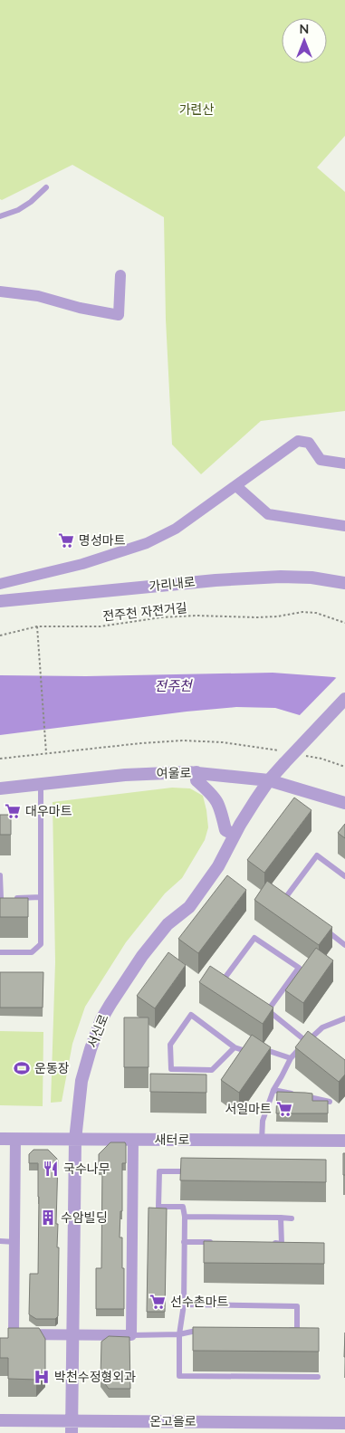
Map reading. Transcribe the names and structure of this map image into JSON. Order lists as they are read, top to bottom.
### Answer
{
  "streets": {
    "street": [
      "가리내로",
      "여울로",
      "서신로",
      "새터로",
      "온고을로"
    ],
    "path": ["전주천 자전거길"]
  },
  "crossings": [
    ["여울로", "서신로"],
    ["서신로", "새터로"],
    ["서신로", "온고을로"]
  ],
  "water": ["전주천"],
  "parks": ["가련산"],
  "places": {
    "supermarket": [
      "명성마트",
      "대우마트",
      "서일마트",
      "선수촌마트"
    ],
    "sports": ["운동장"],
    "restaurant": ["국수나무"],
    "building": ["수암빌딩"],
    "hospital": ["박천수정형외과"]
  },
  "north": "top"
}
